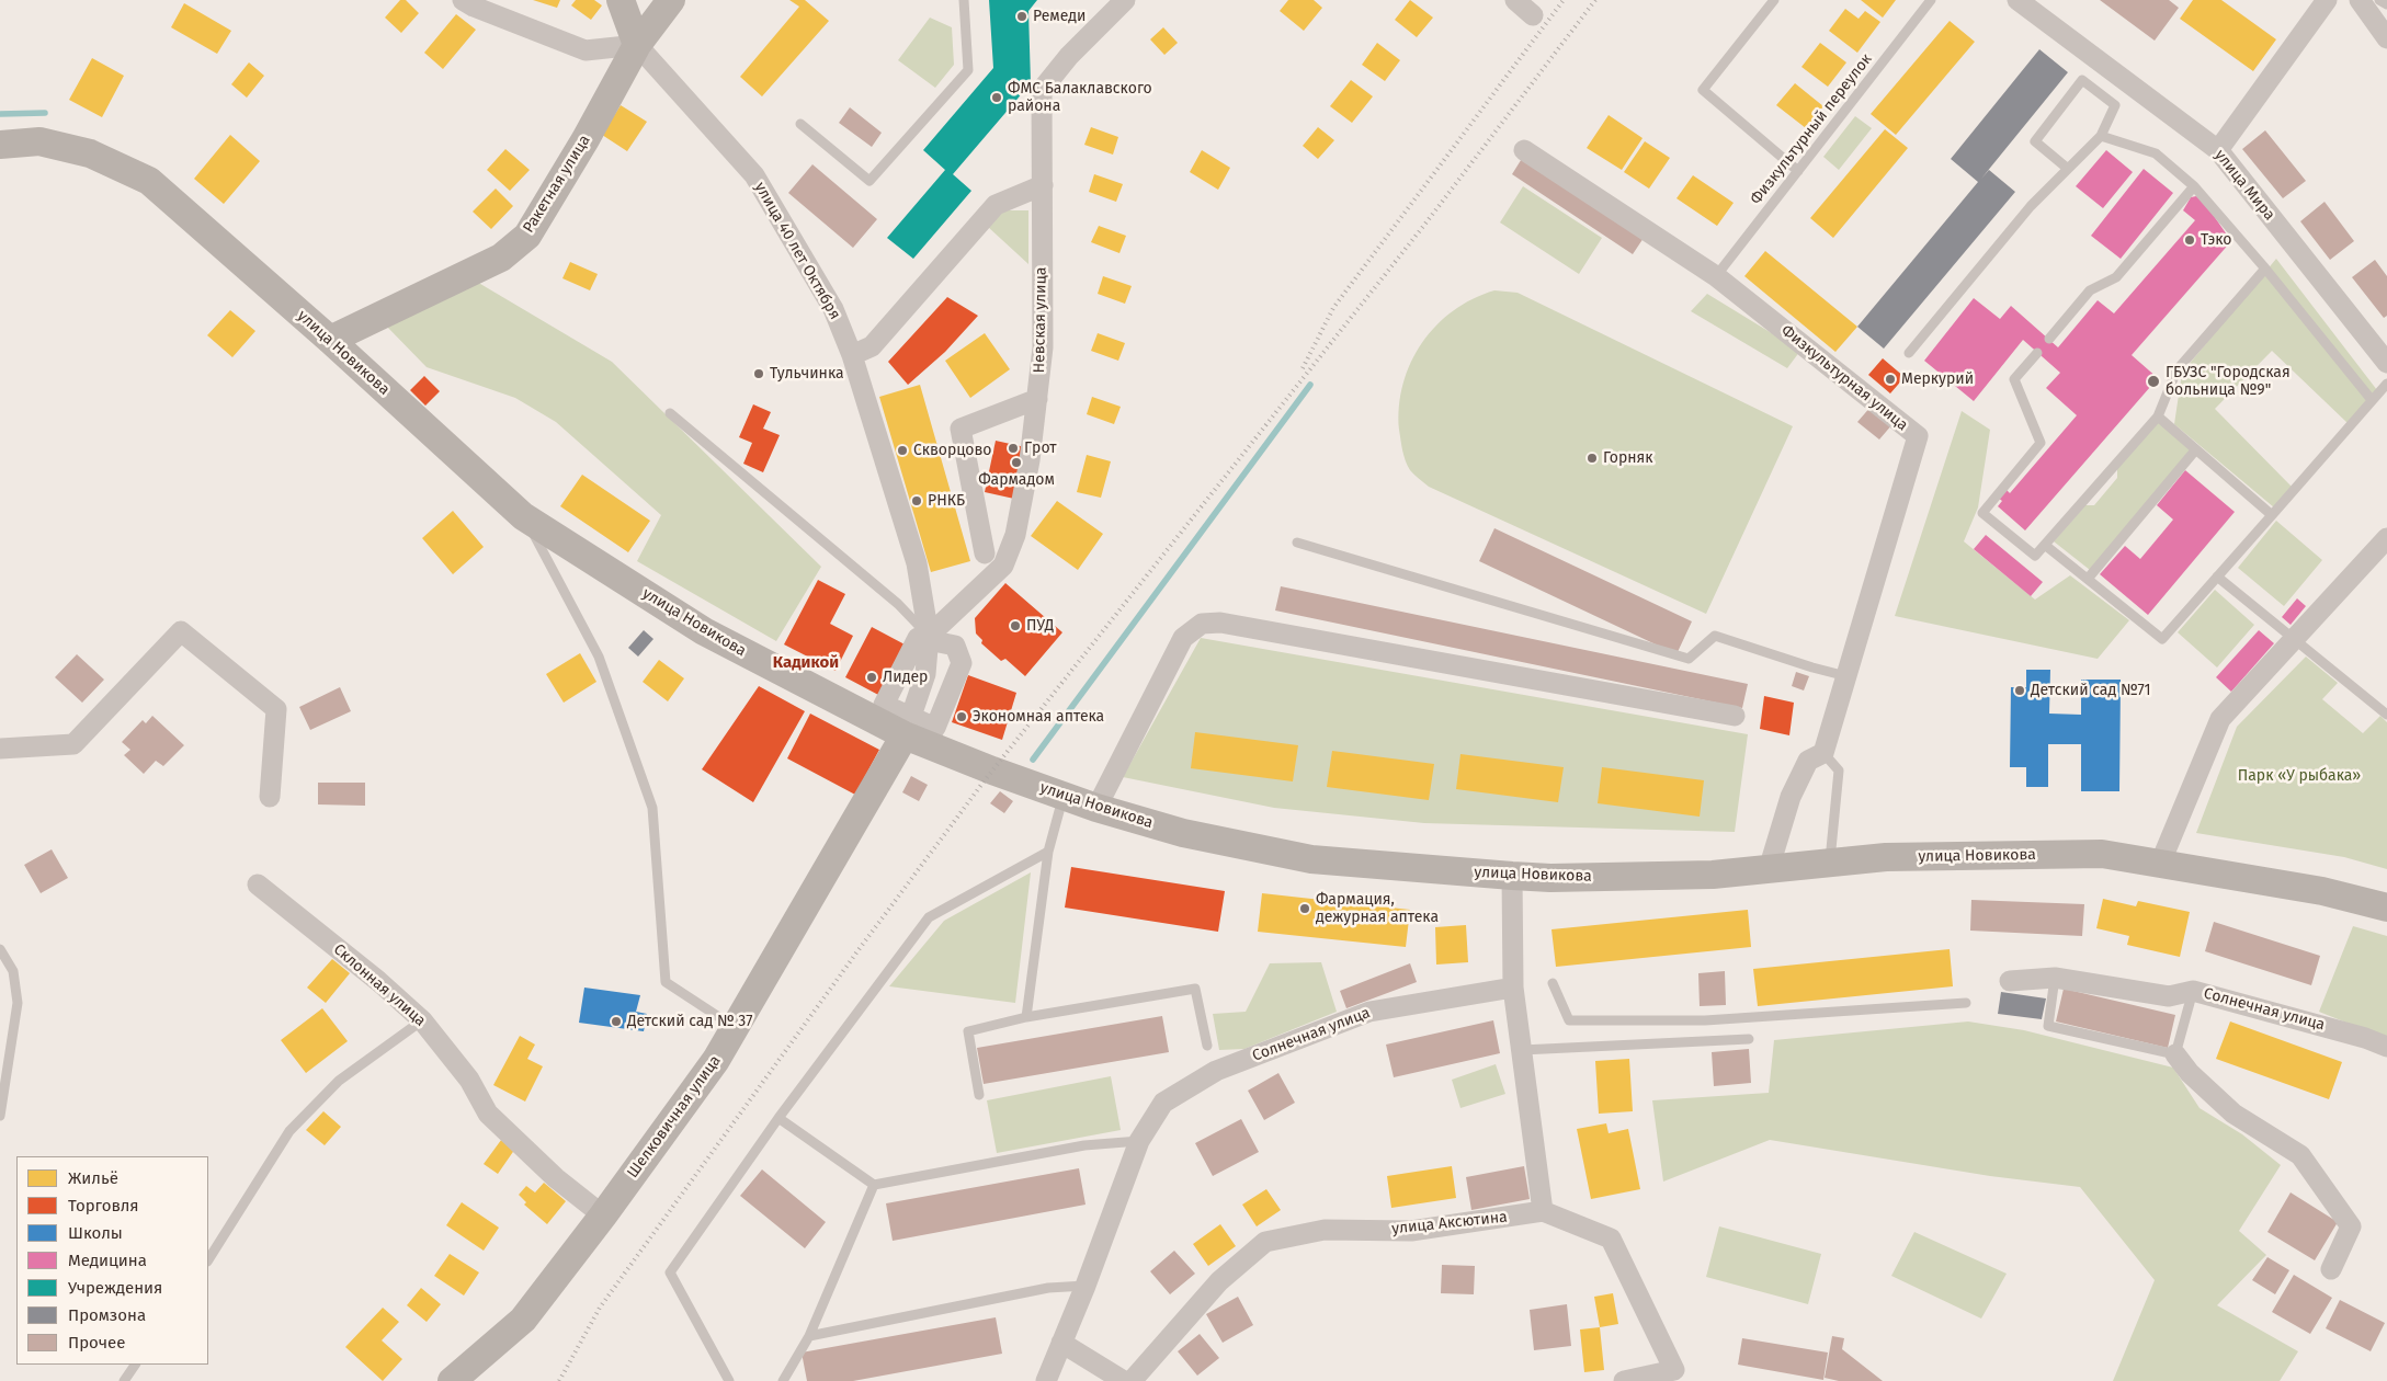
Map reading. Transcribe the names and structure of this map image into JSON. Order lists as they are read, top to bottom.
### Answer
{
  "streets": {
    "main road": [
      "Ракетная улица",
      "улица 40 лет Октября",
      "улица Новикова",
      "Шелковичная улица"
    ],
    "street": [
      "улица Мира",
      "Невская улица",
      "Физкультурная улица",
      "Склонная улица",
      "Солнечная улица",
      "улица Аксютина"
    ],
    "lane": ["Физкультурный переулок"]
  },
  "crossings": [
    ["Физкультурный переулок", "Физкультурная улица"],
    ["Ракетная улица", "улица 40 лет Октября"],
    ["Ракетная улица", "улица Новикова"],
    ["улица 40 лет Октября", "Невская улица"],
    ["улица 40 лет Октября", "улица Новикова"],
    ["улица 40 лет Октября", "Шелковичная улица"],
    ["Невская улица", "улица Новикова"],
    ["Невская улица", "Шелковичная улица"],
    ["улица Новикова", "Шелковичная улица"],
    ["Склонная улица", "Шелковичная улица"]
  ],
  "districts": ["Кадикой"],
  "parks": ["Парк «У рыбака»"],
  "places": [
    "Ремеди",
    "ФМС Балаклавского района",
    "Тэко",
    "Тульчинка",
    "Меркурий",
    "ГБУЗС \"Городская больница №9\"",
    "Грот",
    "Скворцово",
    "Горняк",
    "Фармадом",
    "РНКБ",
    "ПУД",
    "Лидер",
    "Детский сад №71",
    "Экономная аптека",
    "Фармация, дежурная аптека",
    "Детский сад № 37"
  ],
  "legend": [
    "Жильё",
    "Торговля",
    "Школы",
    "Медицина",
    "Учреждения",
    "Промзона",
    "Прочее"
  ]
}
